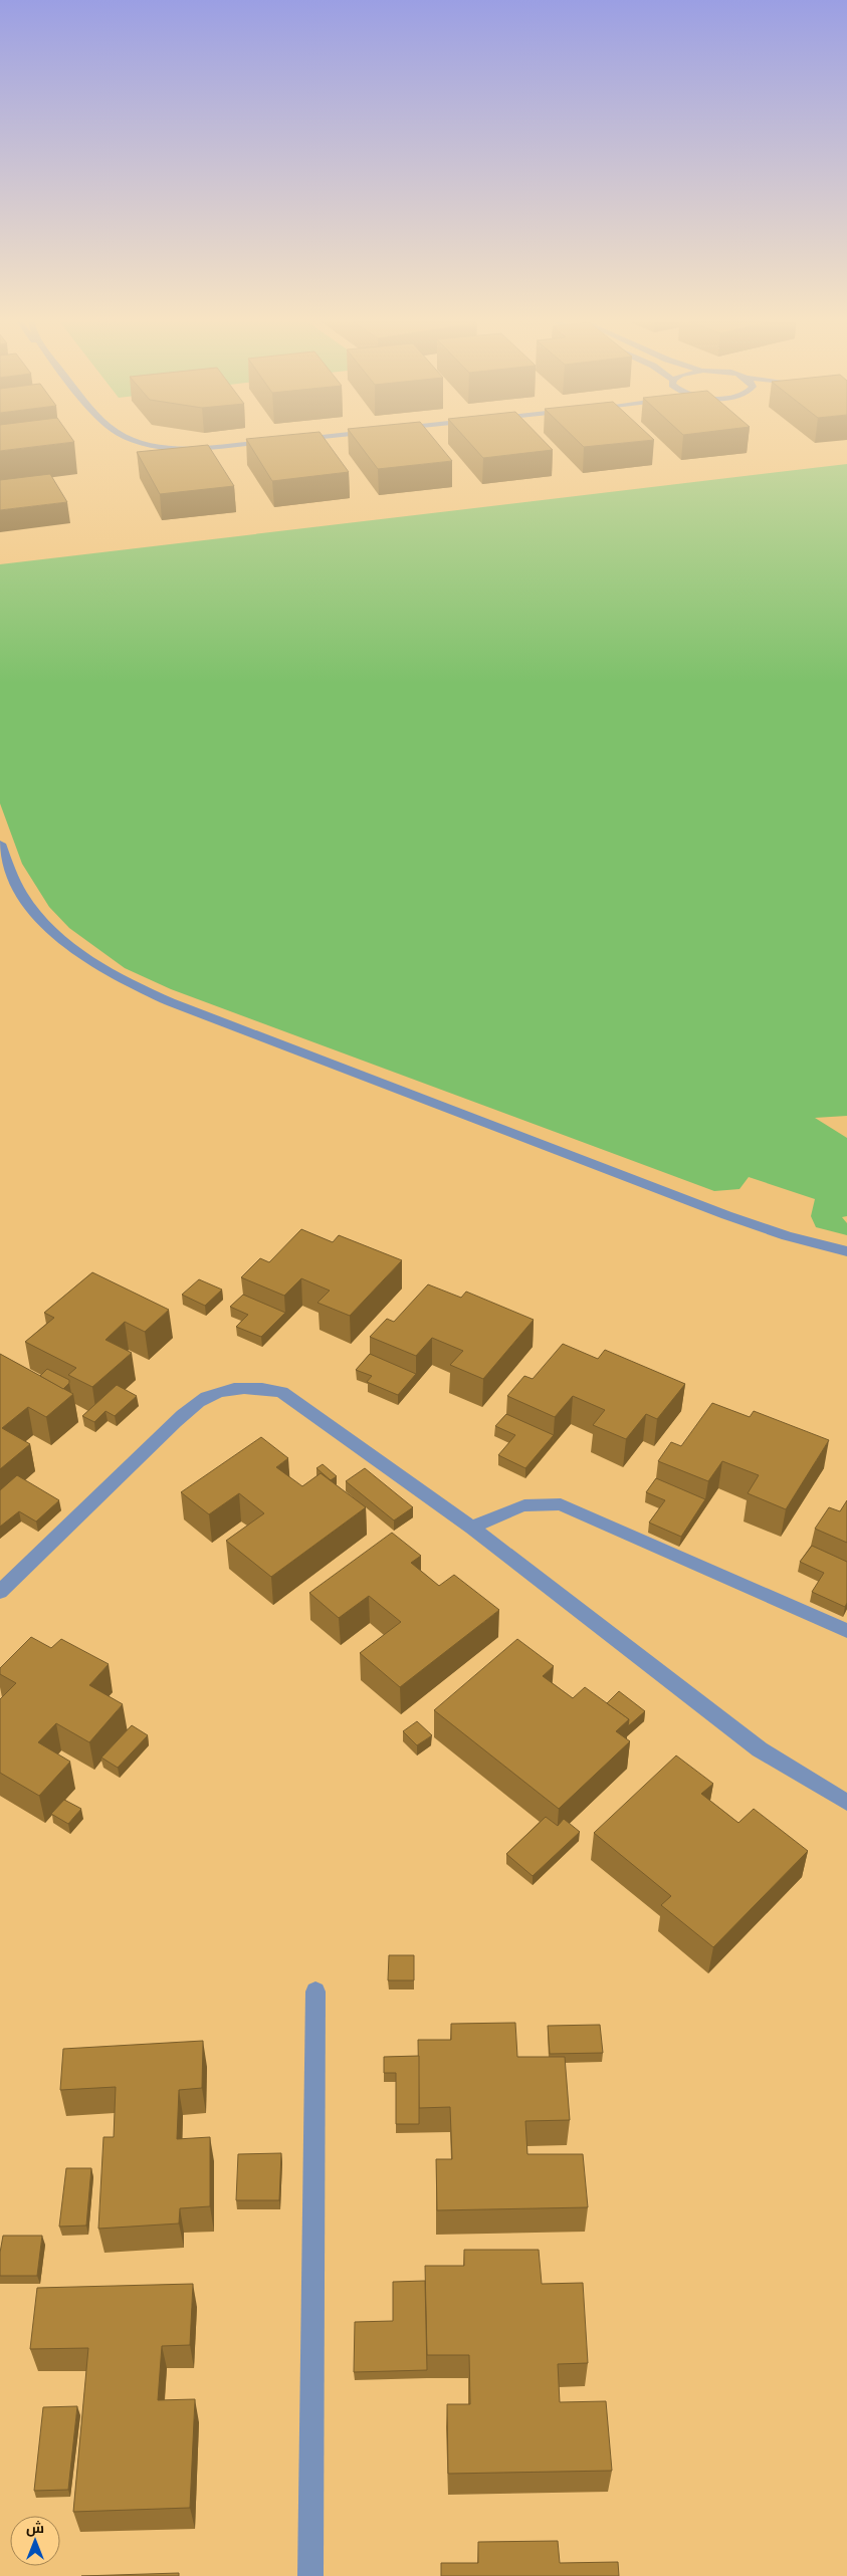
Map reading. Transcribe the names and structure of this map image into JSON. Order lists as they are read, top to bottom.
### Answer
{
  "north": "top"
}
